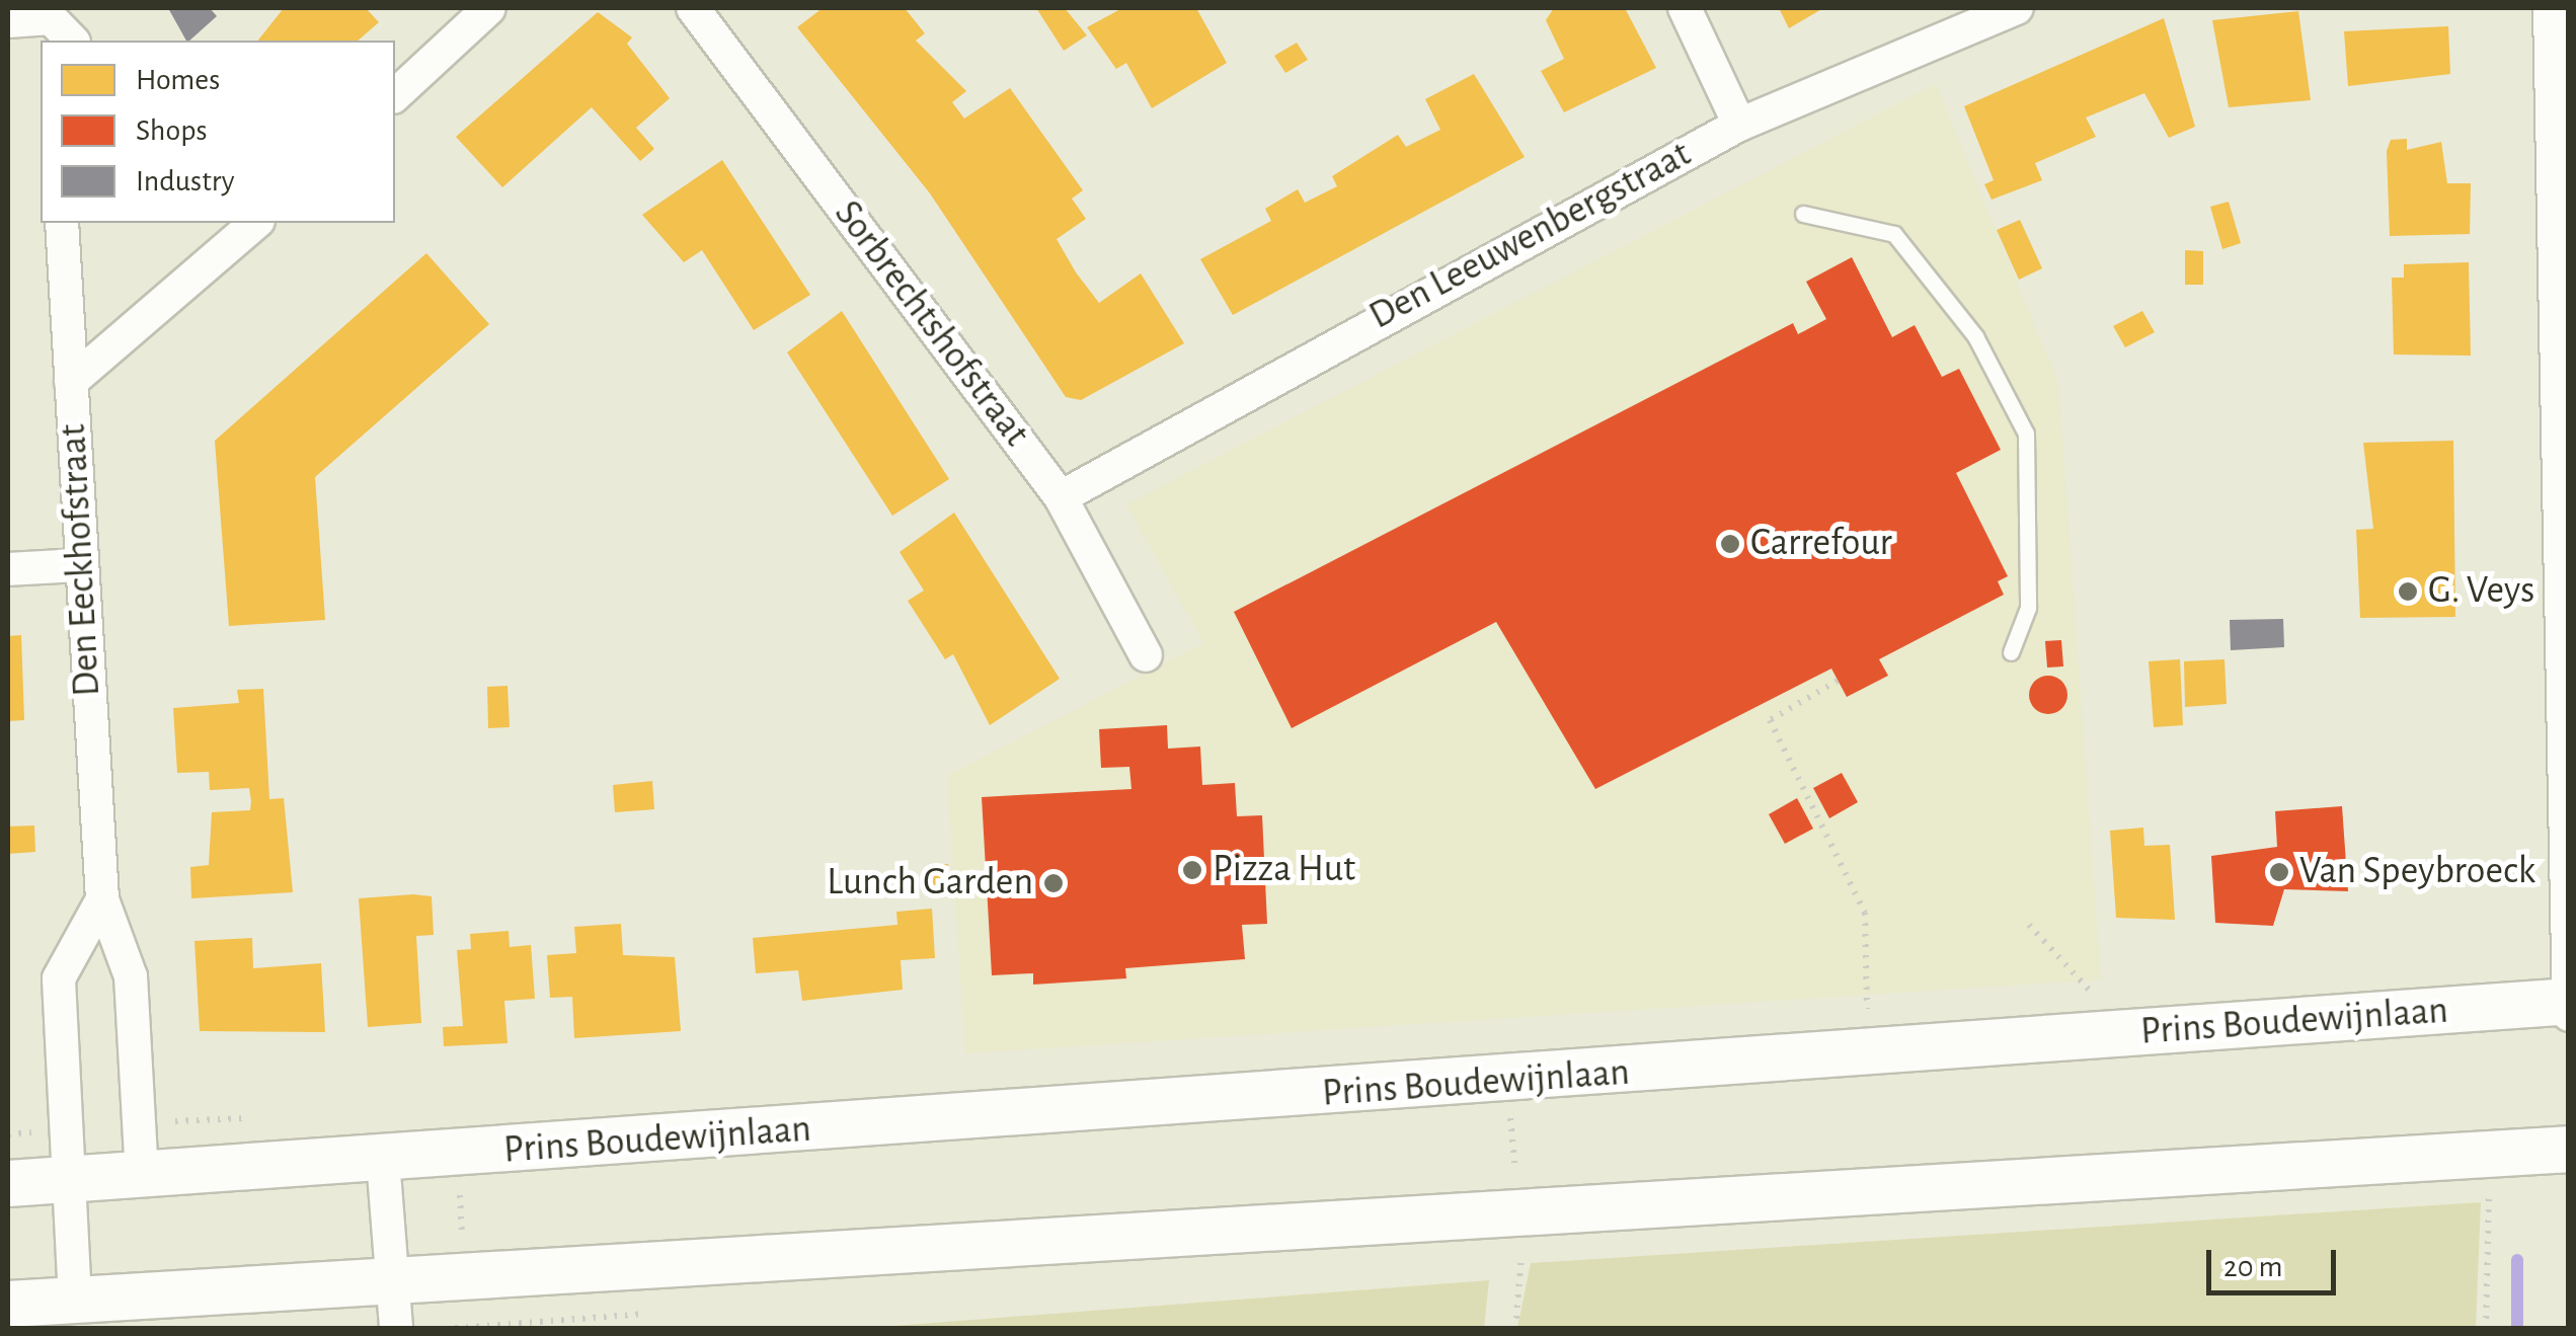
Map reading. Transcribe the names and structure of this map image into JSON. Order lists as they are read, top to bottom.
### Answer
{
  "streets": {
    "main road": ["Prins Boudewijnlaan"],
    "street": ["Den Leeuwenbergstraat", "Sorbrechtshofstraat", "Den Eeckhofstraat"]
  },
  "crossings": [
    ["Den Leeuwenbergstraat", "Sorbrechtshofstraat"],
    ["Den Eeckhofstraat", "Prins Boudewijnlaan"]
  ],
  "places": [
    "Carrefour",
    "G. Veys",
    "Pizza Hut",
    "Van Speybroeck",
    "Lunch Garden"
  ],
  "legend": ["Homes", "Shops", "Industry"],
  "scale_bar": "20 m"
}
